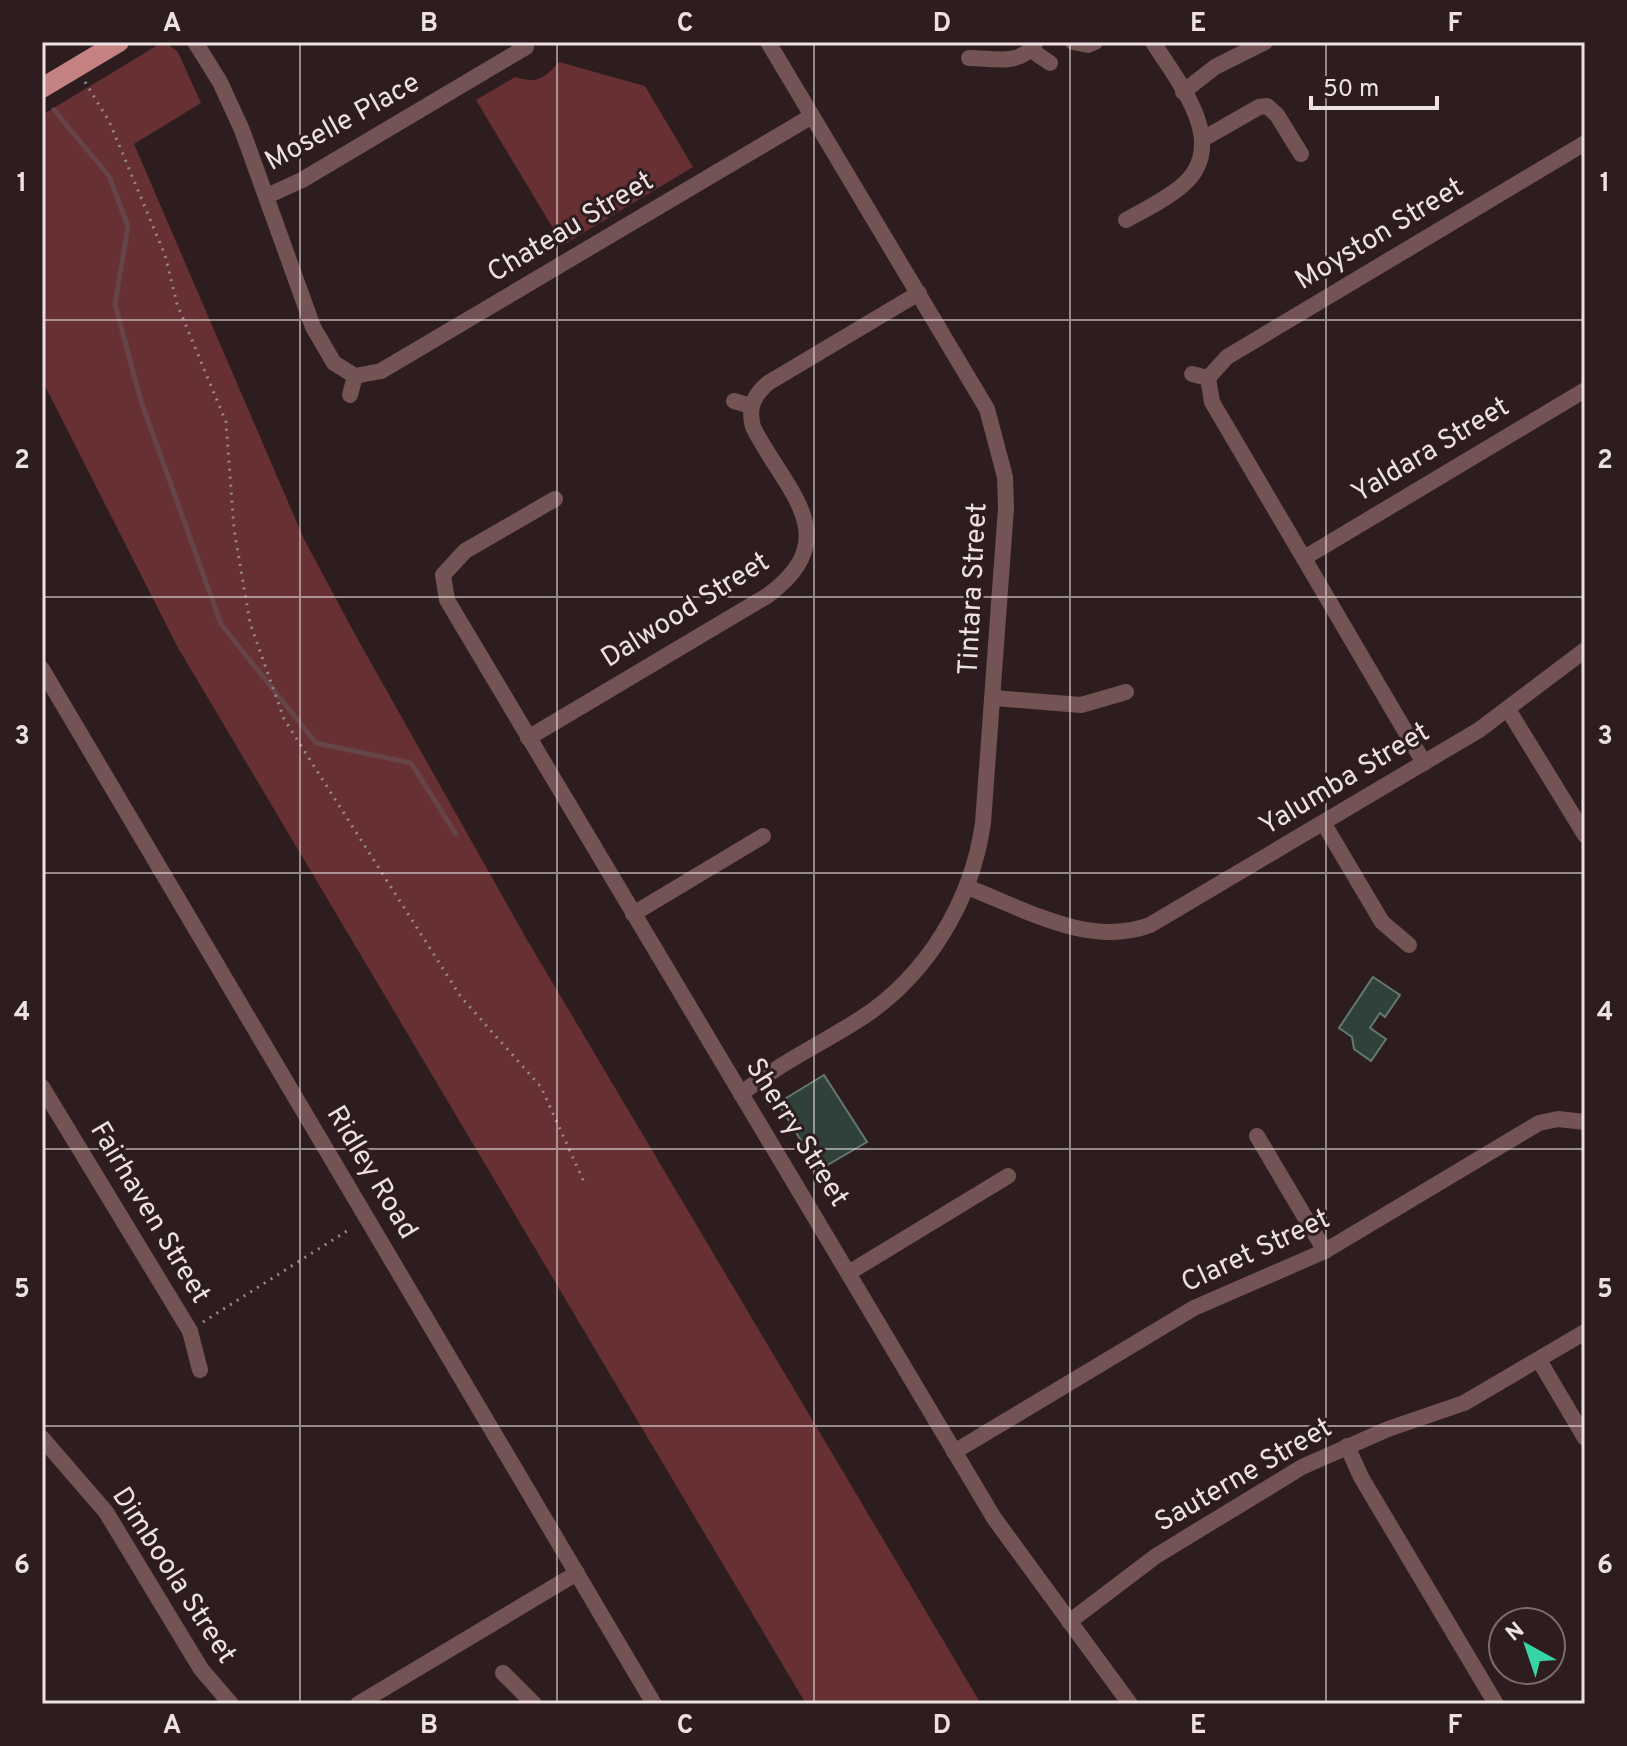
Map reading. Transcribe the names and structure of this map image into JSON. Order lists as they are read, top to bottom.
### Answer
{
  "streets": {
    "street": [
      "Moselle Place",
      "Chateau Street",
      "Moyston Street",
      "Yaldara Street",
      "Tintara Street",
      "Dalwood Street",
      "Yalumba Street",
      "Sherry Street",
      "Ridley Road",
      "Fairhaven Street",
      "Claret Street",
      "Sauterne Street",
      "Dimboola Street"
    ]
  },
  "crossings": [
    ["Chateau Street", "Tintara Street"],
    ["Moyston Street", "Yaldara Street"],
    ["Moyston Street", "Yalumba Street"],
    ["Tintara Street", "Yalumba Street"],
    ["Tintara Street", "Sherry Street"],
    ["Dalwood Street", "Sherry Street"],
    ["Sherry Street", "Claret Street"],
    ["Sherry Street", "Sauterne Street"]
  ],
  "scale_bar": "50 m",
  "north": "top left",
  "grid": {
    "columns": [
      "A",
      "B",
      "C",
      "D",
      "E",
      "F"
    ],
    "rows": [
      "1",
      "2",
      "3",
      "4",
      "5",
      "6"
    ]
  }
}
